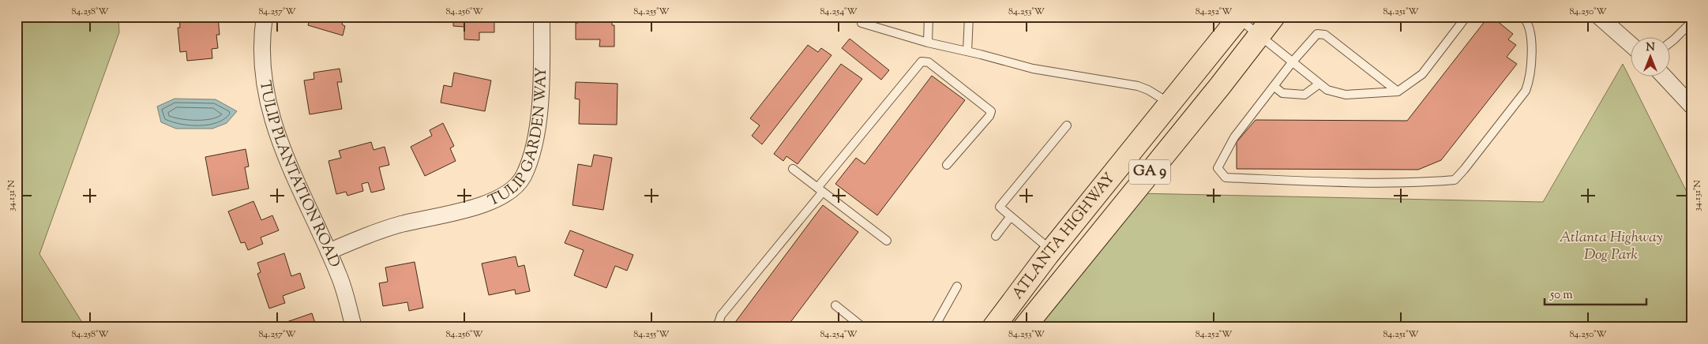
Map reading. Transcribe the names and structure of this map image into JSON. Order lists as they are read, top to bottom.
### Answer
{
  "streets": {
    "main road": ["GA 9", "ATLANTA HIGHWAY"],
    "street": ["TULIP GARDEN WAY", "TULIP PLANTATION ROAD"]
  },
  "crossings": [
    ["TULIP GARDEN WAY", "TULIP PLANTATION ROAD"]
  ],
  "parks": ["Atlanta Highway Dog Park"],
  "scale_bar": "50 m",
  "north": "top",
  "coordinates": [
    "84.258°W",
    "84.257°W",
    "84.256°W",
    "84.255°W",
    "84.254°W",
    "84.253°W",
    "84.252°W",
    "84.251°W",
    "84.250°W",
    "34.131°N"
  ]
}
